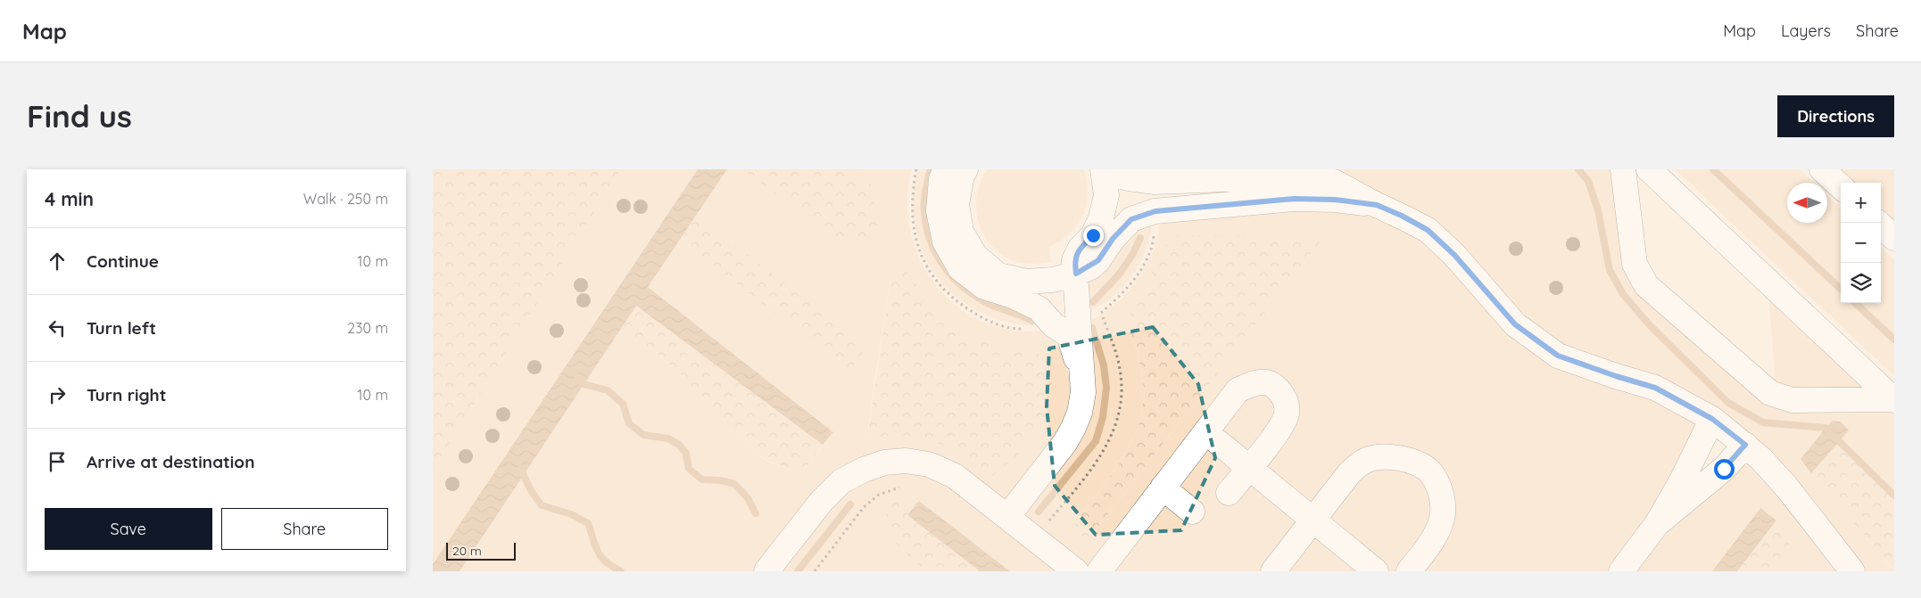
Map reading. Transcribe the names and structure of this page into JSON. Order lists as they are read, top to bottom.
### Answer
{
  "scale_bar": "20 m",
  "north": "left",
  "page": {
    "header": "Map",
    "nav": ["Map", "Layers", "Share"],
    "buttons": [
      "Directions",
      ["Save", "Share"]
    ],
    "title": "Find us",
    "heading": ["4 min", "Walk · 250 m"],
    "map_buttons": ["+", "−"],
    "list": [
      ["Continue", "10 m"],
      ["Turn left", "230 m"],
      ["Turn right", "10 m"],
      "Arrive at destination"
    ],
    "scale": "20 m"
  }
}
